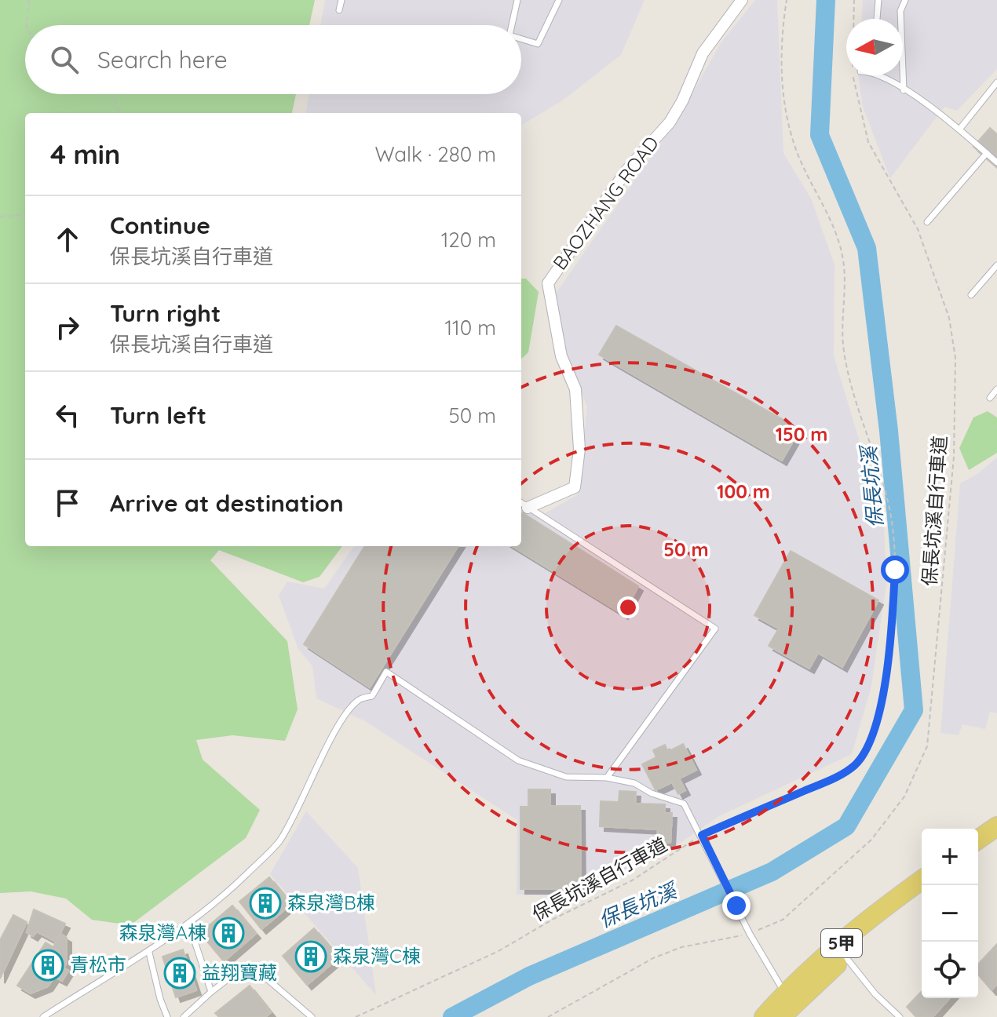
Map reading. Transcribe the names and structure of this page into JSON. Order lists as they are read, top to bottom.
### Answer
{
  "streets": {
    "main road": ["5甲"],
    "street": ["BAOZHANG ROAD"],
    "path": ["保長坑溪自行車道"]
  },
  "water": ["保長坑溪"],
  "places": {
    "building": [
      "森泉灣B棟",
      "森泉灣A棟",
      "森泉灣C棟",
      "青松市",
      "益翔寶藏"
    ]
  },
  "north": "left",
  "page": {
    "search": "Search here",
    "heading": ["4 min", "Walk · 280 m"],
    "list": [
      ["Continue", "保長坑溪自行車道", "120 m"],
      ["Turn right", "保長坑溪自行車道", "110 m"],
      ["Turn left", "50 m"],
      "Arrive at destination"
    ],
    "map_buttons": ["+", "−"]
  },
  "rings": ["150 m", "100 m", "50 m"]
}
